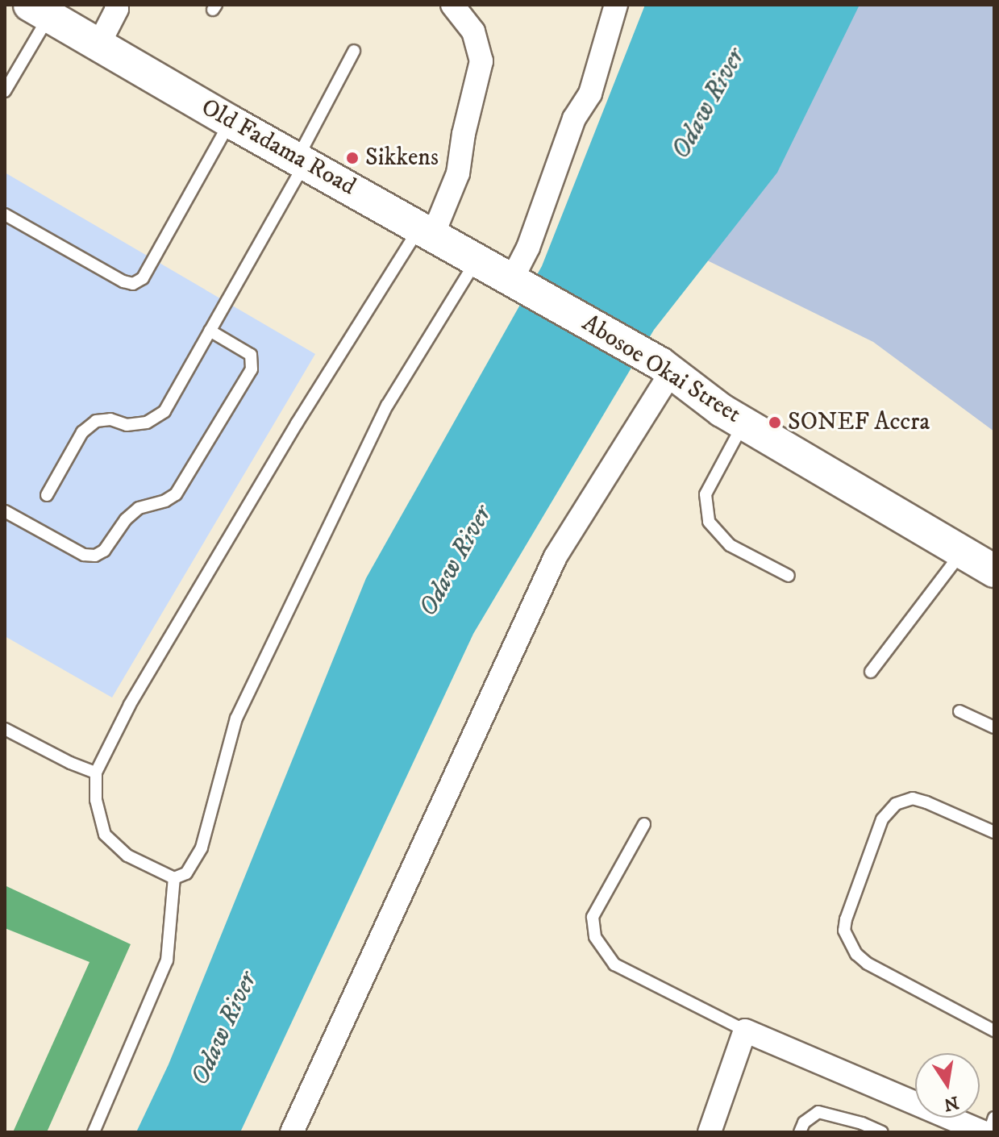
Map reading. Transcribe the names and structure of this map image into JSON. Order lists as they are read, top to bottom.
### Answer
{
  "streets": {
    "street": ["Old Fadama Road", "Abosoe Okai Street"]
  },
  "crossings": [
    ["Old Fadama Road", "Abosoe Okai Street"]
  ],
  "water": ["Odaw River"],
  "places": ["Sikkens", "SONEF Accra"],
  "north": "bottom"
}
